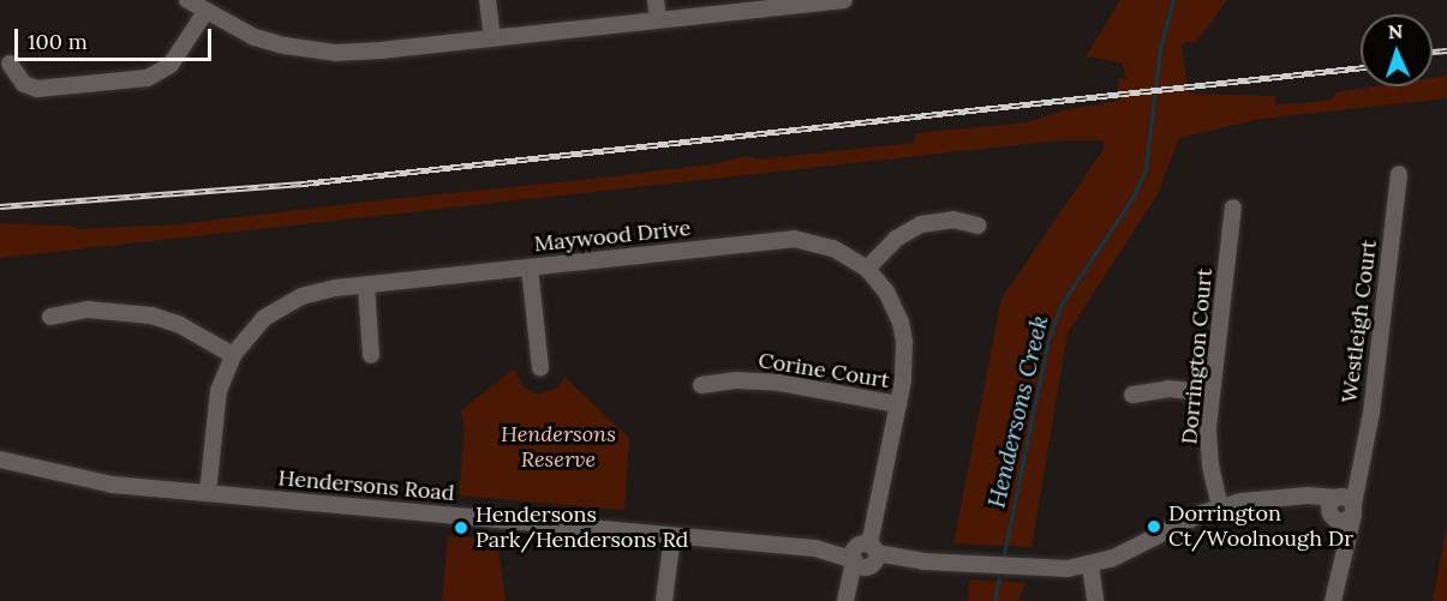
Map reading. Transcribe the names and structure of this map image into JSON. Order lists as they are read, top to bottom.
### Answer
{
  "streets": {
    "street": [
      "Maywood Drive",
      "Westleigh Court",
      "Dorrington Court",
      "Corine Court",
      "Hendersons Road"
    ]
  },
  "crossings": [
    ["Maywood Drive", "Corine Court"],
    ["Maywood Drive", "Hendersons Road"]
  ],
  "water": ["Hendersons Creek"],
  "parks": ["Hendersons Reserve"],
  "places": ["Dorrington Ct/Woolnough Dr", "Hendersons Park/Hendersons Rd"],
  "scale_bar": "100 m",
  "north": "top"
}
